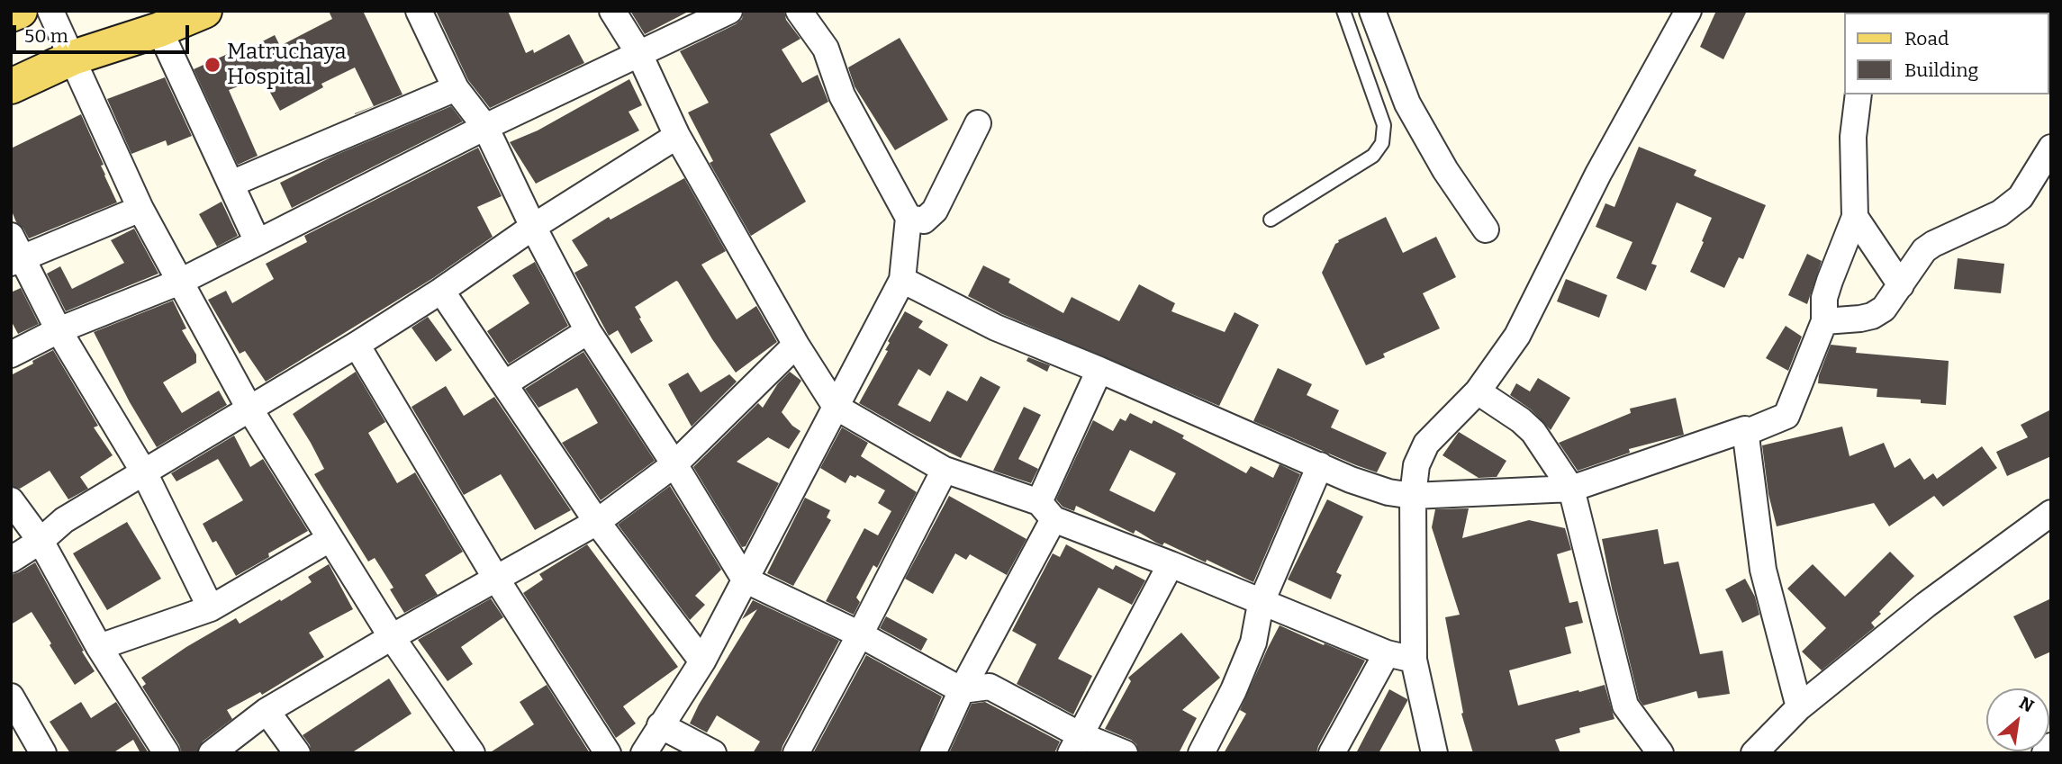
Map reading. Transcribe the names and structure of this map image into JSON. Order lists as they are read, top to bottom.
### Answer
{
  "places": ["Matruchaya Hospital"],
  "legend": ["Road", "Building"],
  "scale_bar": "50 m",
  "north": "top right"
}
